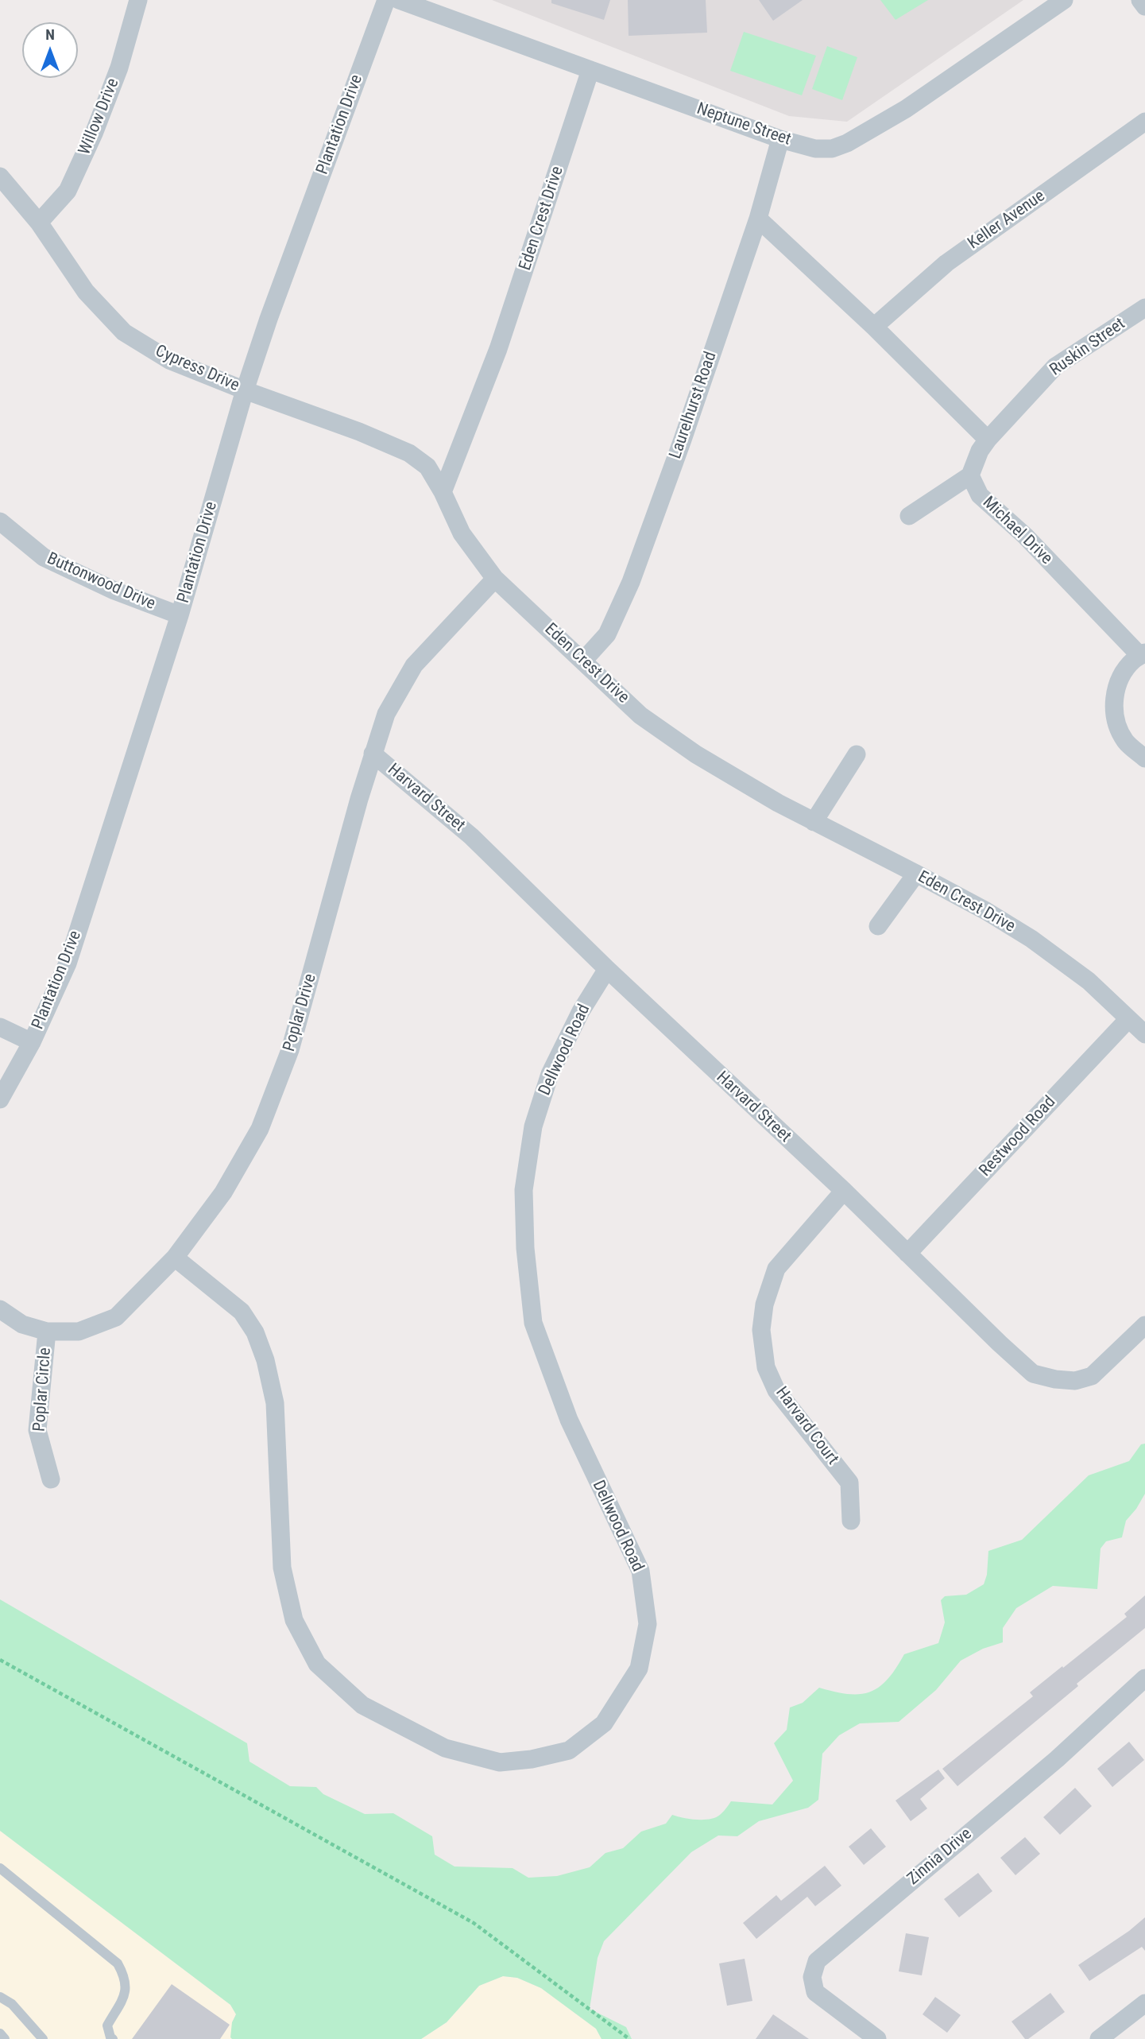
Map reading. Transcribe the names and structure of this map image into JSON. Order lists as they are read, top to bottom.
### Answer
{
  "streets": {
    "street": [
      "Willow Drive",
      "Plantation Drive",
      "Neptune Street",
      "Eden Crest Drive",
      "Keller Avenue",
      "Ruskin Street",
      "Cypress Drive",
      "Laurelhurst Road",
      "Michael Drive",
      "Buttonwood Drive",
      "Harvard Street",
      "Poplar Drive",
      "Dellwood Road",
      "Restwood Road",
      "Poplar Circle",
      "Harvard Court",
      "Zinnia Drive"
    ]
  },
  "crossings": [
    ["Willow Drive", "Cypress Drive"],
    ["Plantation Drive", "Cypress Drive"],
    ["Plantation Drive", "Buttonwood Drive"],
    ["Neptune Street", "Eden Crest Drive"],
    ["Neptune Street", "Laurelhurst Road"],
    ["Eden Crest Drive", "Cypress Drive"],
    ["Eden Crest Drive", "Laurelhurst Road"],
    ["Eden Crest Drive", "Poplar Drive"],
    ["Eden Crest Drive", "Restwood Road"],
    ["Harvard Street", "Poplar Drive"],
    ["Harvard Street", "Dellwood Road"],
    ["Harvard Street", "Restwood Road"],
    ["Harvard Street", "Harvard Court"],
    ["Poplar Drive", "Dellwood Road"],
    ["Poplar Drive", "Poplar Circle"]
  ],
  "north": "top"
}
